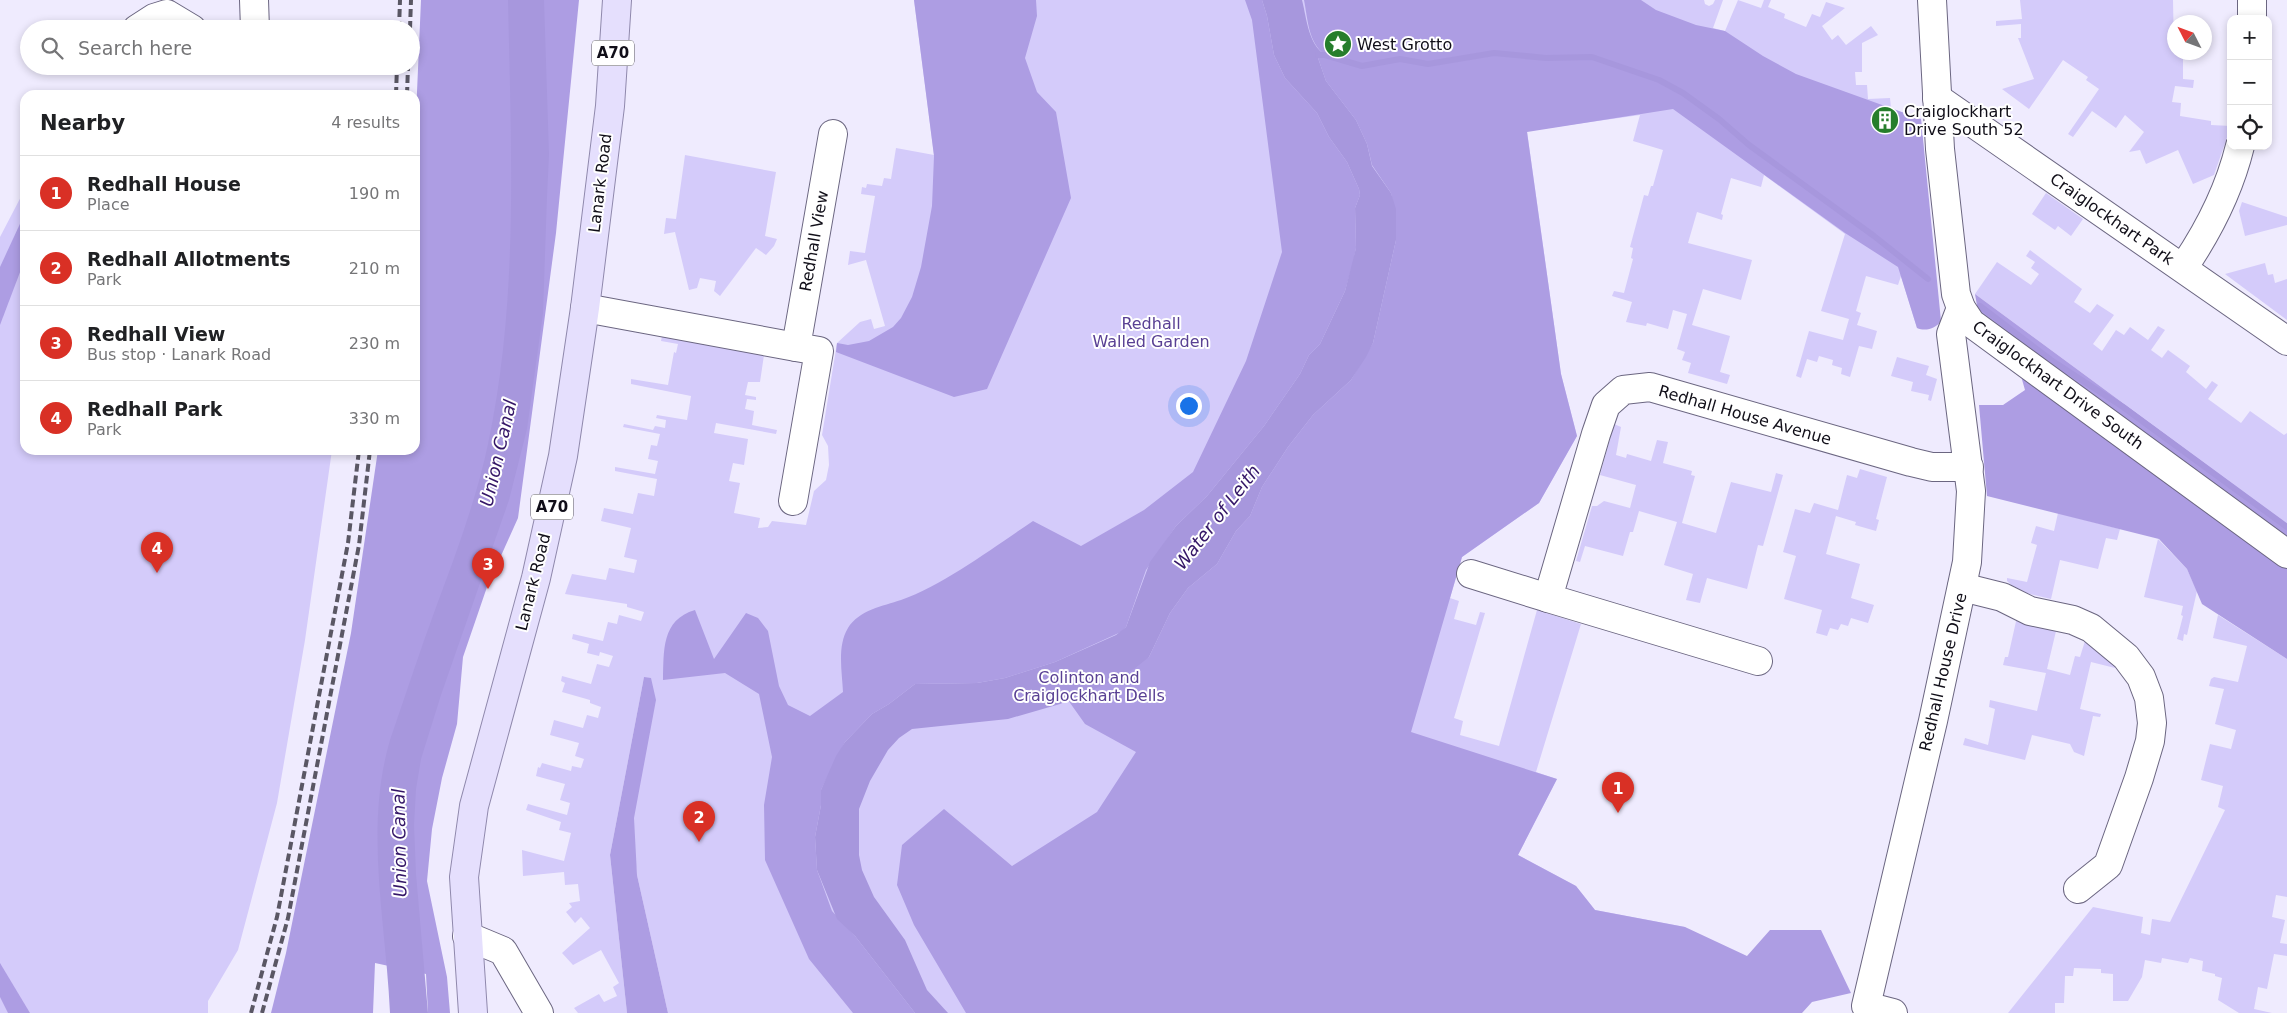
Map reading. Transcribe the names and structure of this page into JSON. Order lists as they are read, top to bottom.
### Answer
{
  "streets": {
    "main road": ["A70", "Lanark Road"],
    "street": [
      "Craiglockhart Park",
      "Redhall View",
      "Craiglockhart Drive South",
      "Redhall House Avenue",
      "Redhall House Drive"
    ]
  },
  "crossings": [
    ["Craiglockhart Park", "Craiglockhart Drive South"],
    ["Craiglockhart Drive South", "Redhall House Drive"],
    ["Redhall House Avenue", "Redhall House Drive"]
  ],
  "water": ["Union Canal", "Water of Leith"],
  "parks": ["Redhall Walled Garden", "Colinton and Craiglockhart Dells"],
  "places": {
    "place": ["West Grotto"],
    "building": ["Craiglockhart Drive South 52"]
  },
  "north": "top left",
  "page": {
    "map_buttons": ["+", "−"],
    "search": "Search here",
    "heading": ["Nearby", "4 results"],
    "list": [
      {
        "mark": "1",
        "name": "Redhall House",
        "note": "Place",
        "value": "190 m"
      },
      {
        "mark": "2",
        "name": "Redhall Allotments",
        "note": "Park",
        "value": "210 m"
      },
      {
        "mark": "3",
        "name": "Redhall View",
        "note": "Bus stop · Lanark Road",
        "value": "230 m"
      },
      {
        "mark": "4",
        "name": "Redhall Park",
        "note": "Park",
        "value": "330 m"
      }
    ],
    "pins": [
      "4",
      "3",
      "1",
      "2"
    ]
  }
}
